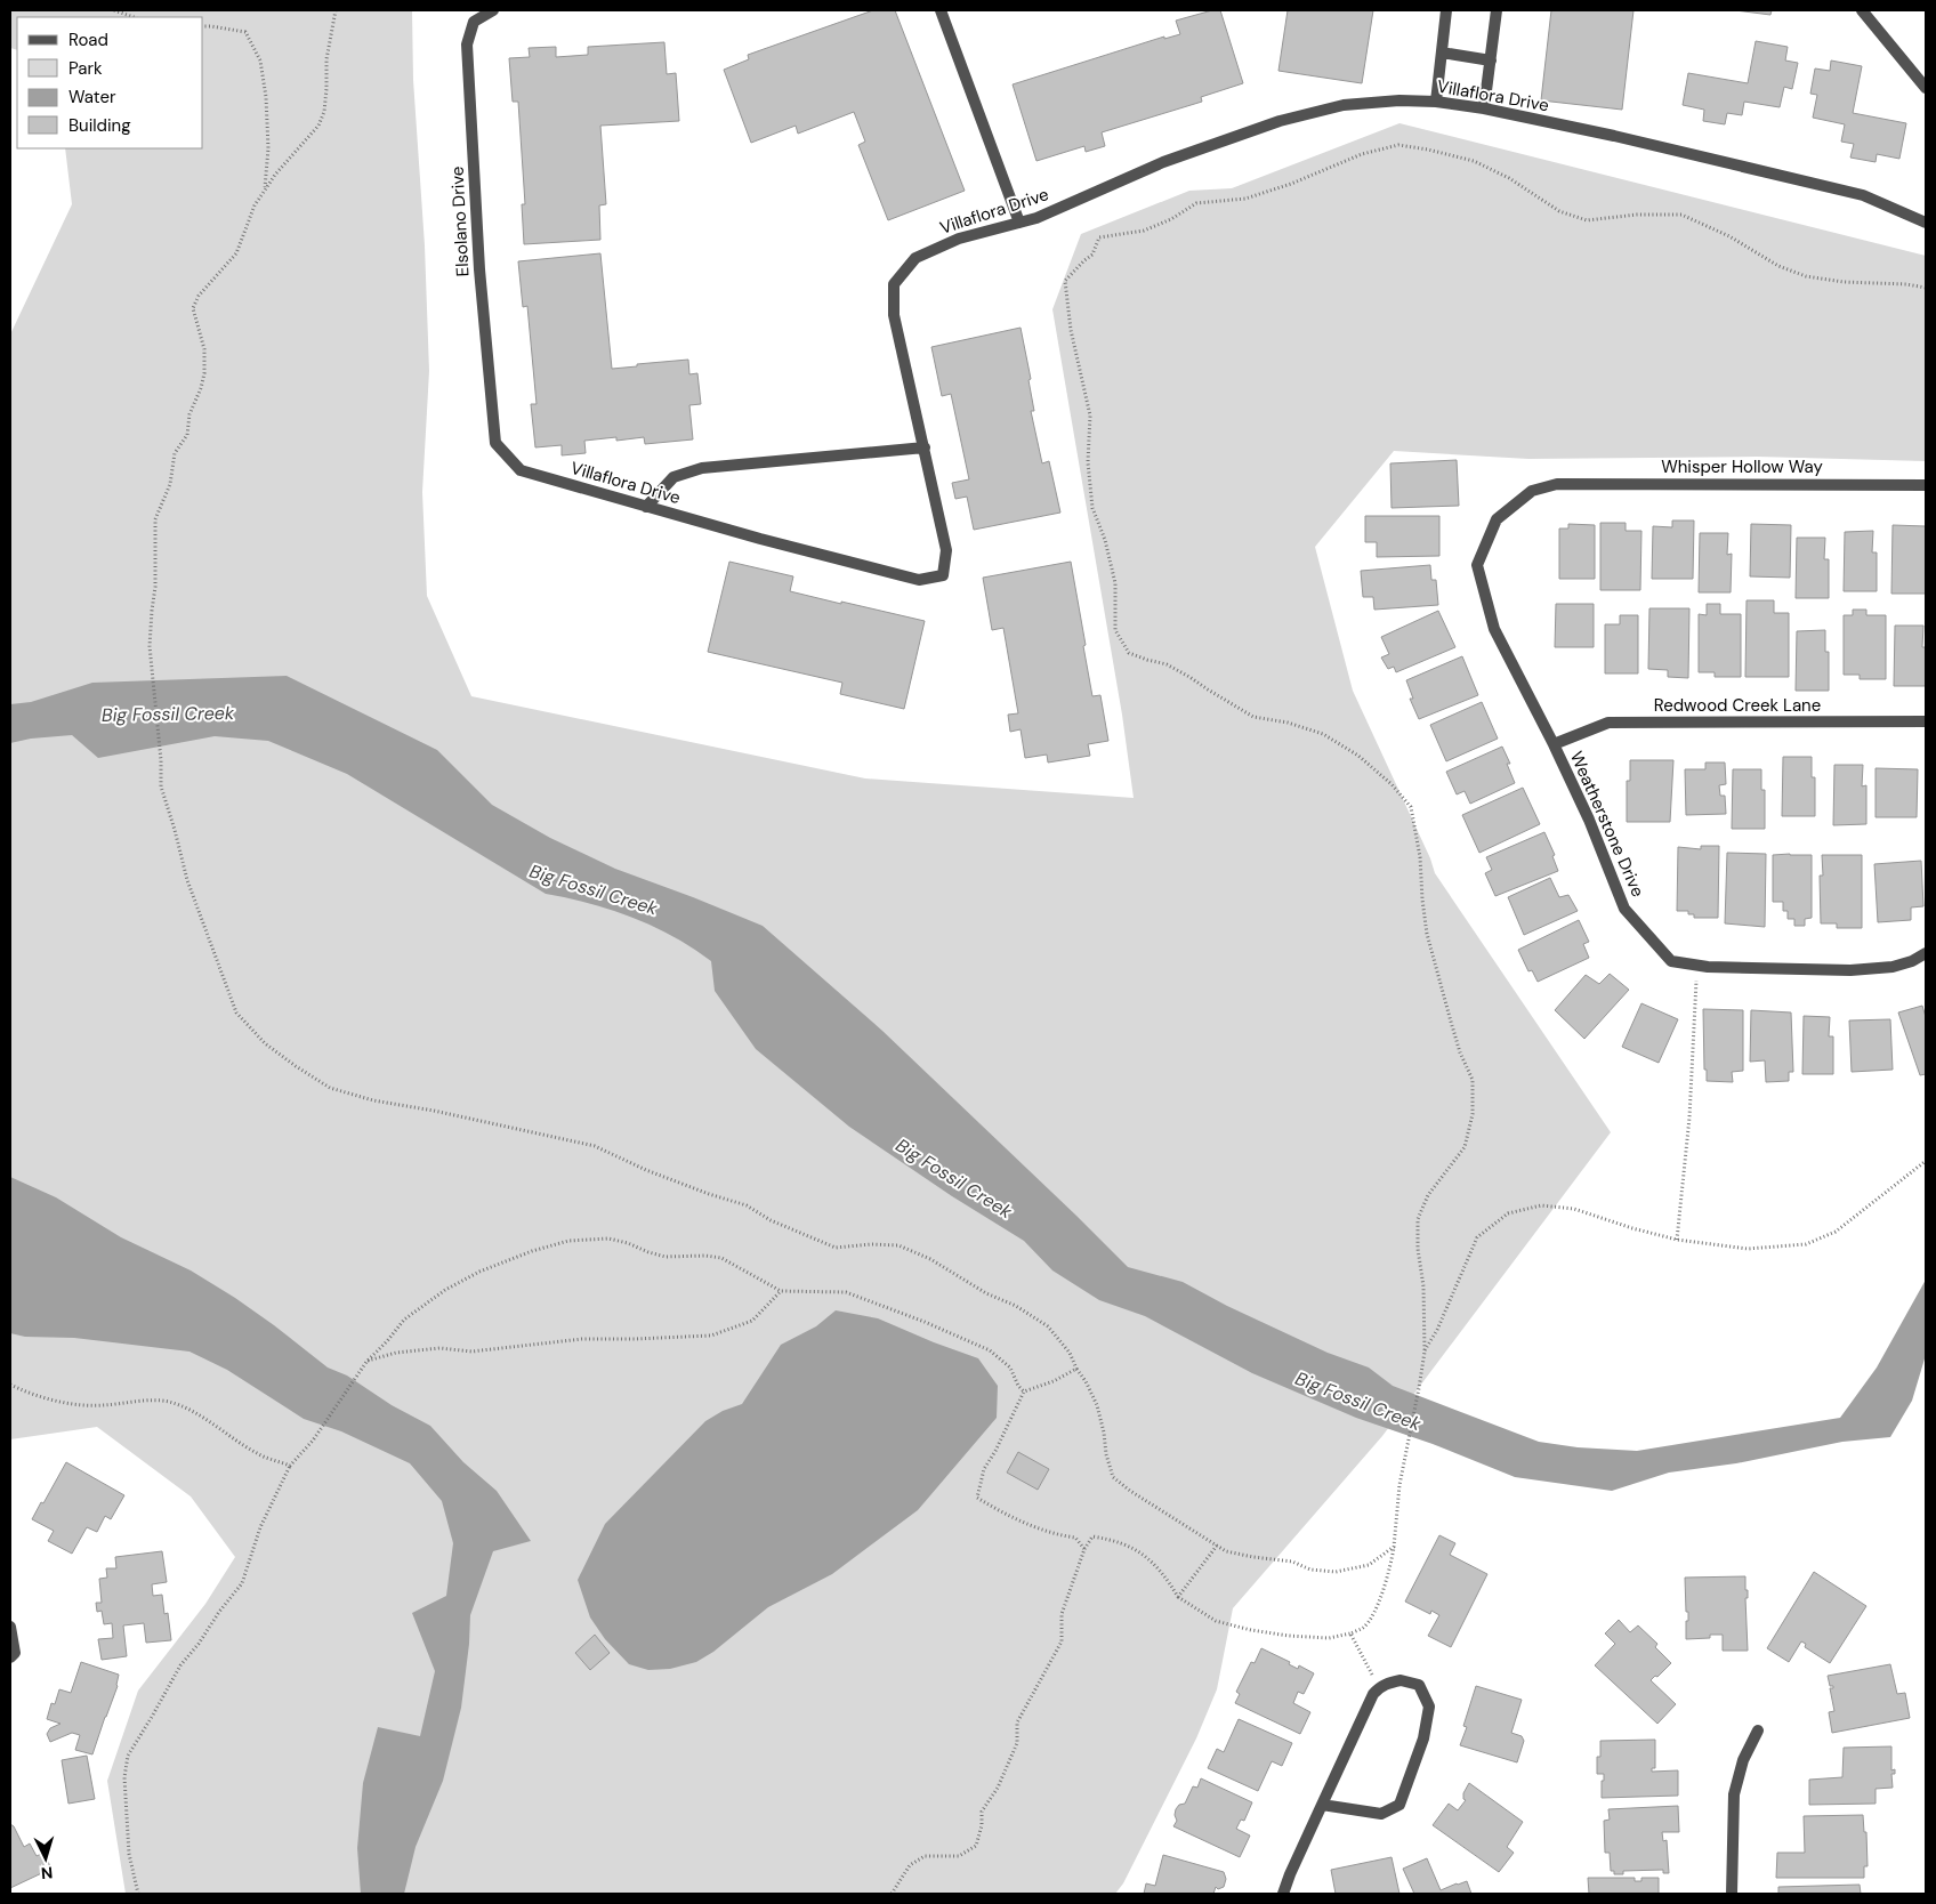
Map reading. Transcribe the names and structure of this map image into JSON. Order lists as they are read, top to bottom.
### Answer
{
  "streets": {
    "street": [
      "Villaflora Drive",
      "Elsolano Drive",
      "Whisper Hollow Way",
      "Redwood Creek Lane",
      "Weatherstone Drive"
    ]
  },
  "crossings": [
    ["Villaflora Drive", "Elsolano Drive"],
    ["Whisper Hollow Way", "Weatherstone Drive"],
    ["Redwood Creek Lane", "Weatherstone Drive"]
  ],
  "water": ["Big Fossil Creek"],
  "legend": [
    "Road",
    "Park",
    "Water",
    "Building"
  ],
  "north": "bottom"
}
